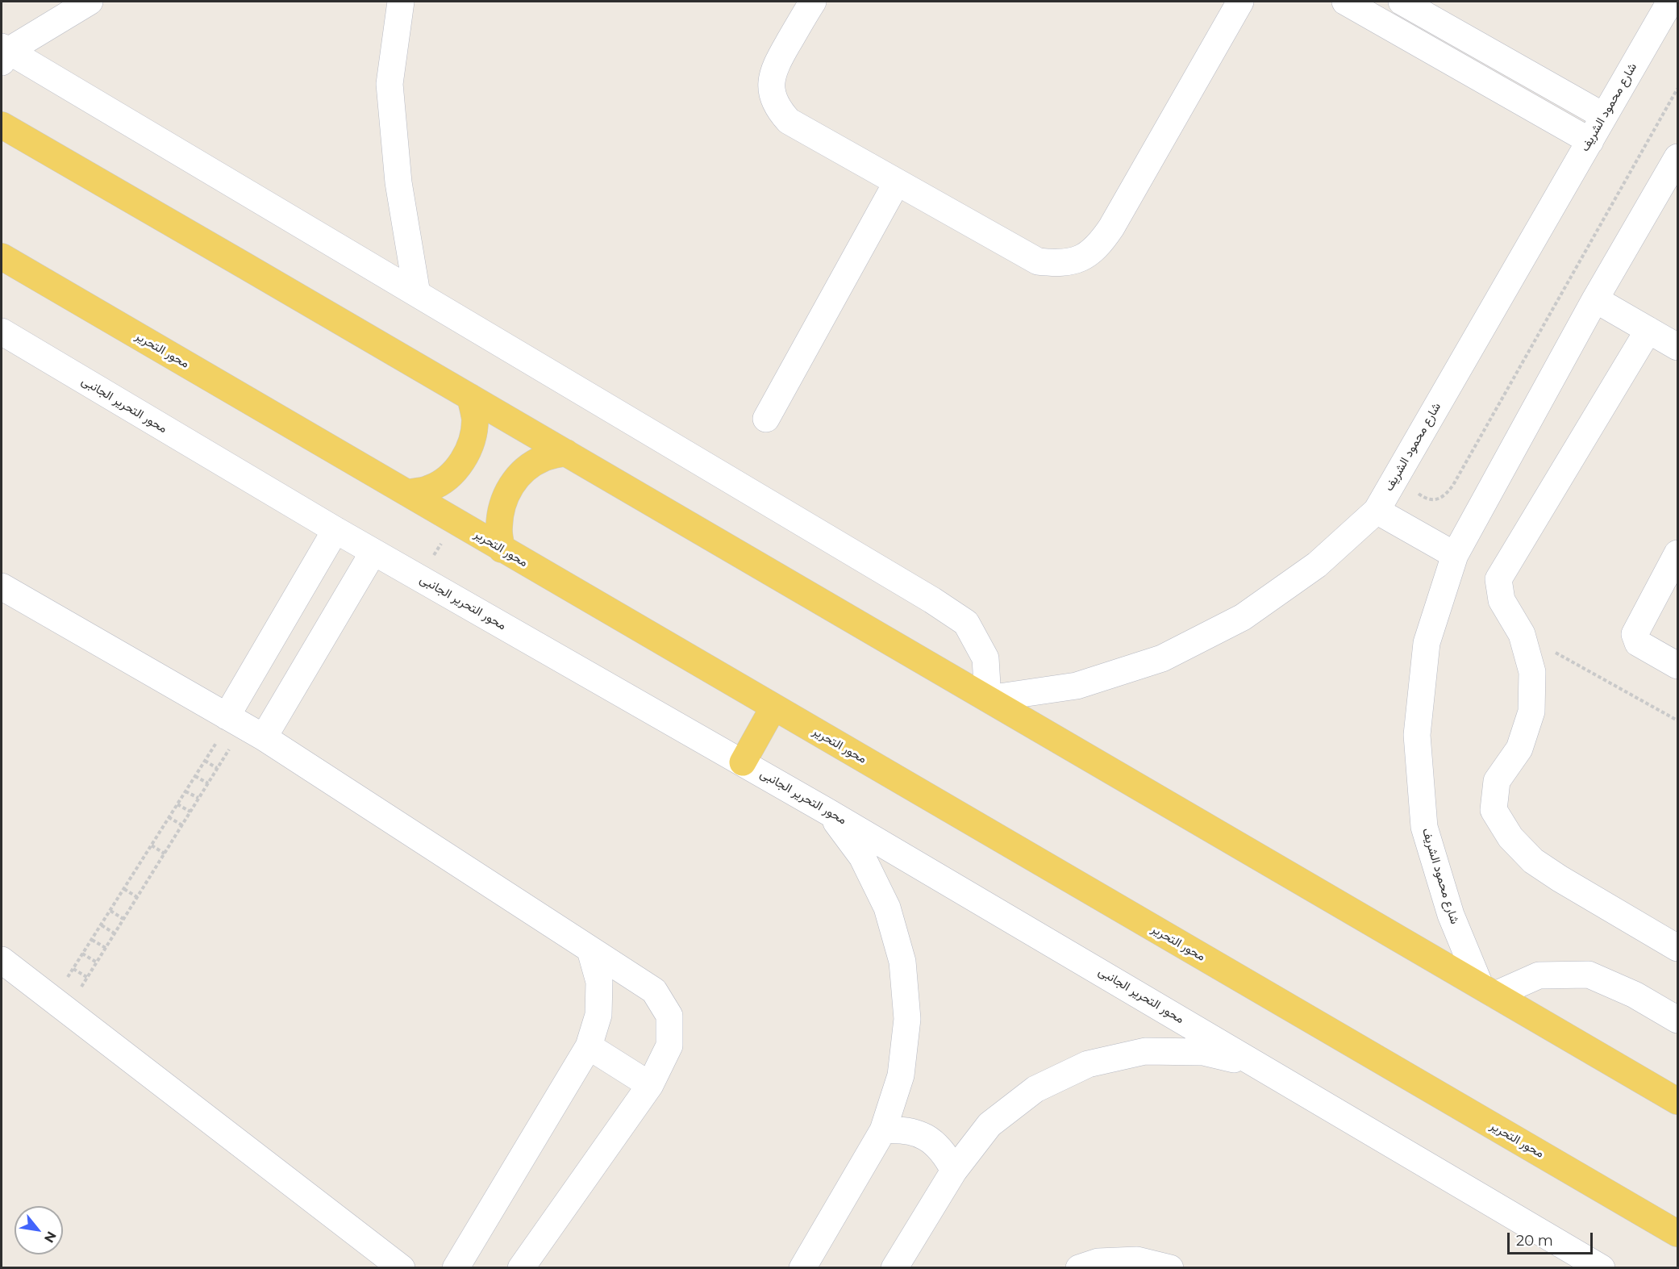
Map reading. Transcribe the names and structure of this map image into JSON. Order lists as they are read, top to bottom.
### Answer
{
  "streets": {
    "main road": ["محور التحرير"],
    "street": ["شارع محمود الشريف", "محور التحرير الجانبى"]
  },
  "scale_bar": "20 m",
  "north": "bottom right"
}
